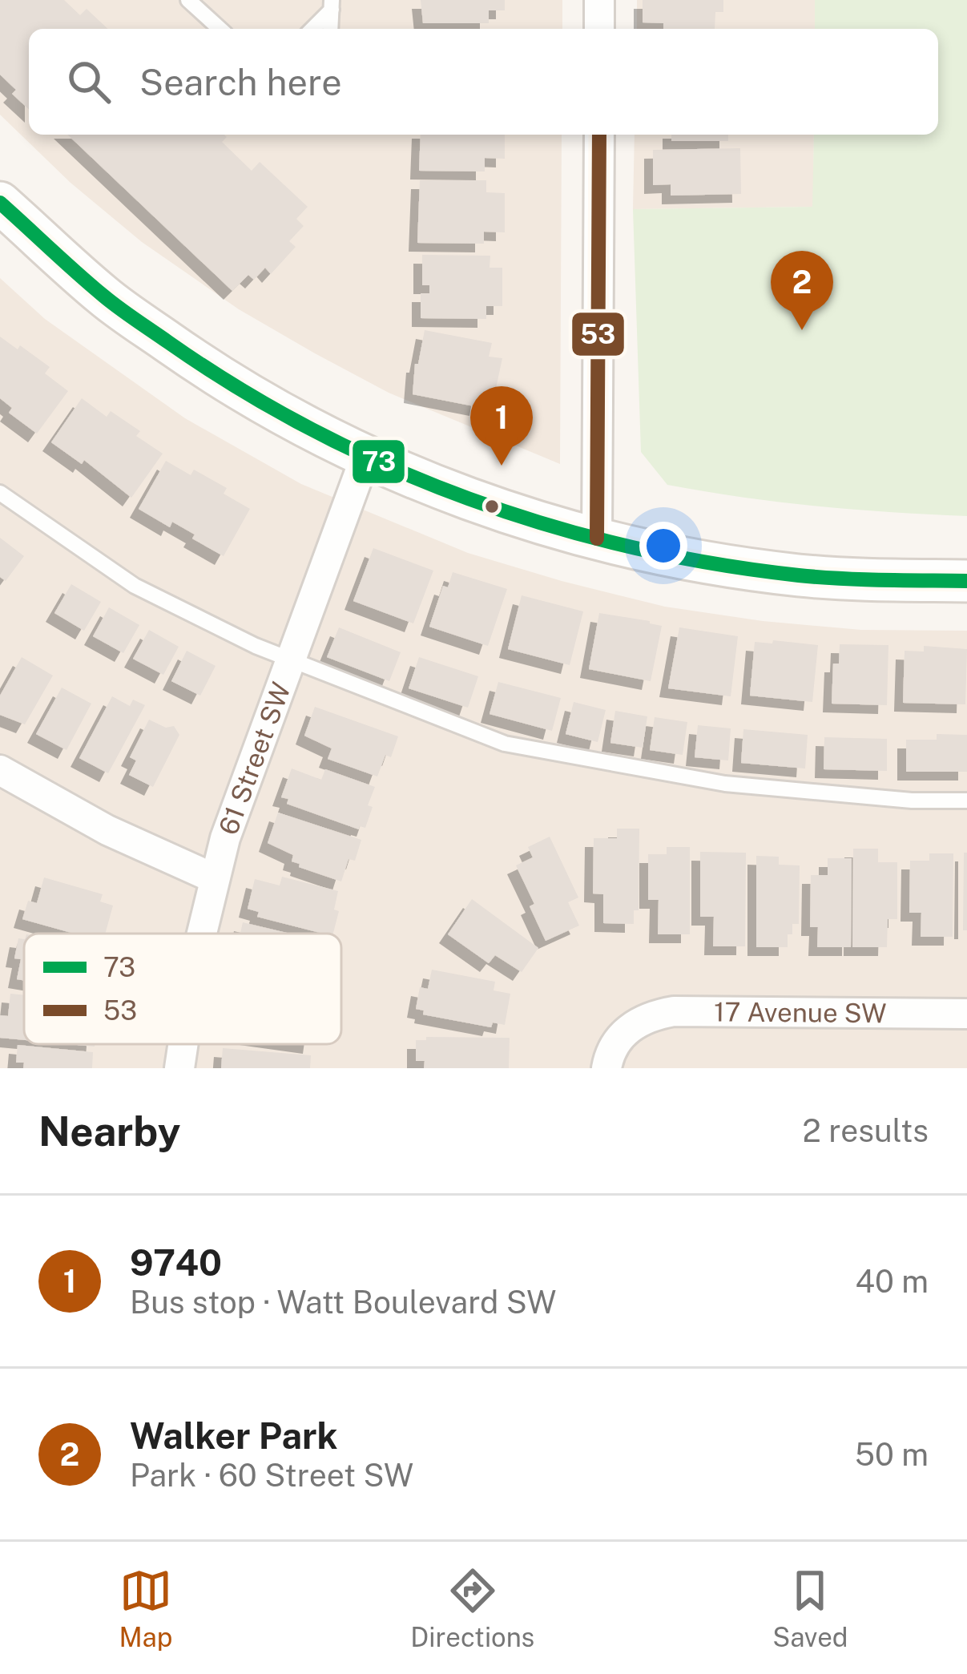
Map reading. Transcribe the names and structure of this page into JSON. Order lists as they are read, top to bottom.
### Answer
{
  "streets": {
    "street": ["61 Street SW", "17 Avenue SW"]
  },
  "lines": ["transit line 53", "transit line 73"],
  "legend": ["73", "53"],
  "page": {
    "search": "Search here",
    "pins": ["2", "1"],
    "heading": ["Nearby", "2 results"],
    "list": [
      {
        "mark": "1",
        "name": "9740",
        "note": "Bus stop · Watt Boulevard SW",
        "value": "40 m"
      },
      {
        "mark": "2",
        "name": "Walker Park",
        "note": "Park · 60 Street SW",
        "value": "50 m"
      }
    ],
    "nav": ["Map", "Directions", "Saved"]
  }
}
